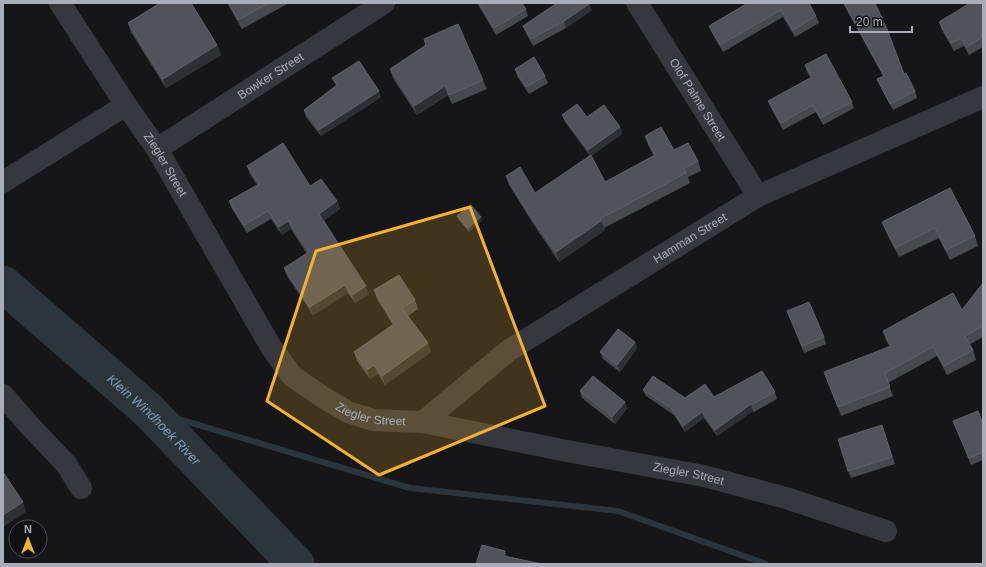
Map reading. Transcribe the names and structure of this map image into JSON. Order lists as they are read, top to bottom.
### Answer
{
  "streets": {
    "street": [
      "Bowker Street",
      "Olof Palme Street",
      "Ziegler Street",
      "Hamman Street"
    ]
  },
  "crossings": [
    ["Bowker Street", "Ziegler Street"],
    ["Olof Palme Street", "Hamman Street"],
    ["Ziegler Street", "Hamman Street"]
  ],
  "water": ["Klein Windhoek River"],
  "scale_bar": "20 m",
  "north": "top"
}
